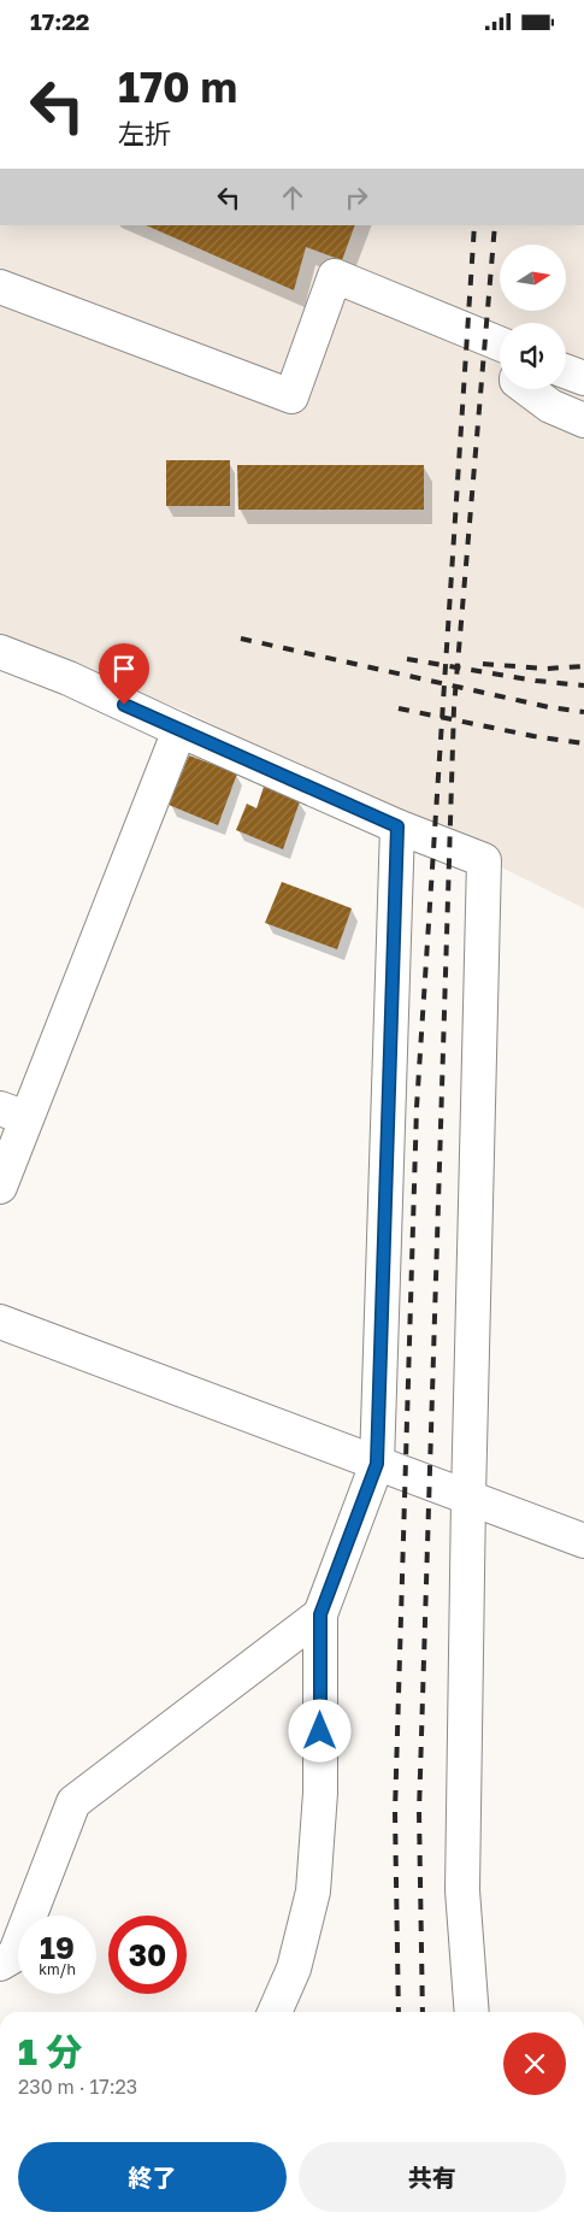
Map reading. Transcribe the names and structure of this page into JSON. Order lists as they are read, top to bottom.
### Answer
{
  "north": "right",
  "page": {
    "status": "17:22",
    "turn": ["170 m", "左折"],
    "speed": "19 km/h",
    "limit": "30",
    "heading": ["1 分", "230 m · 17:23"],
    "buttons": ["終了", "共有"]
  }
}
